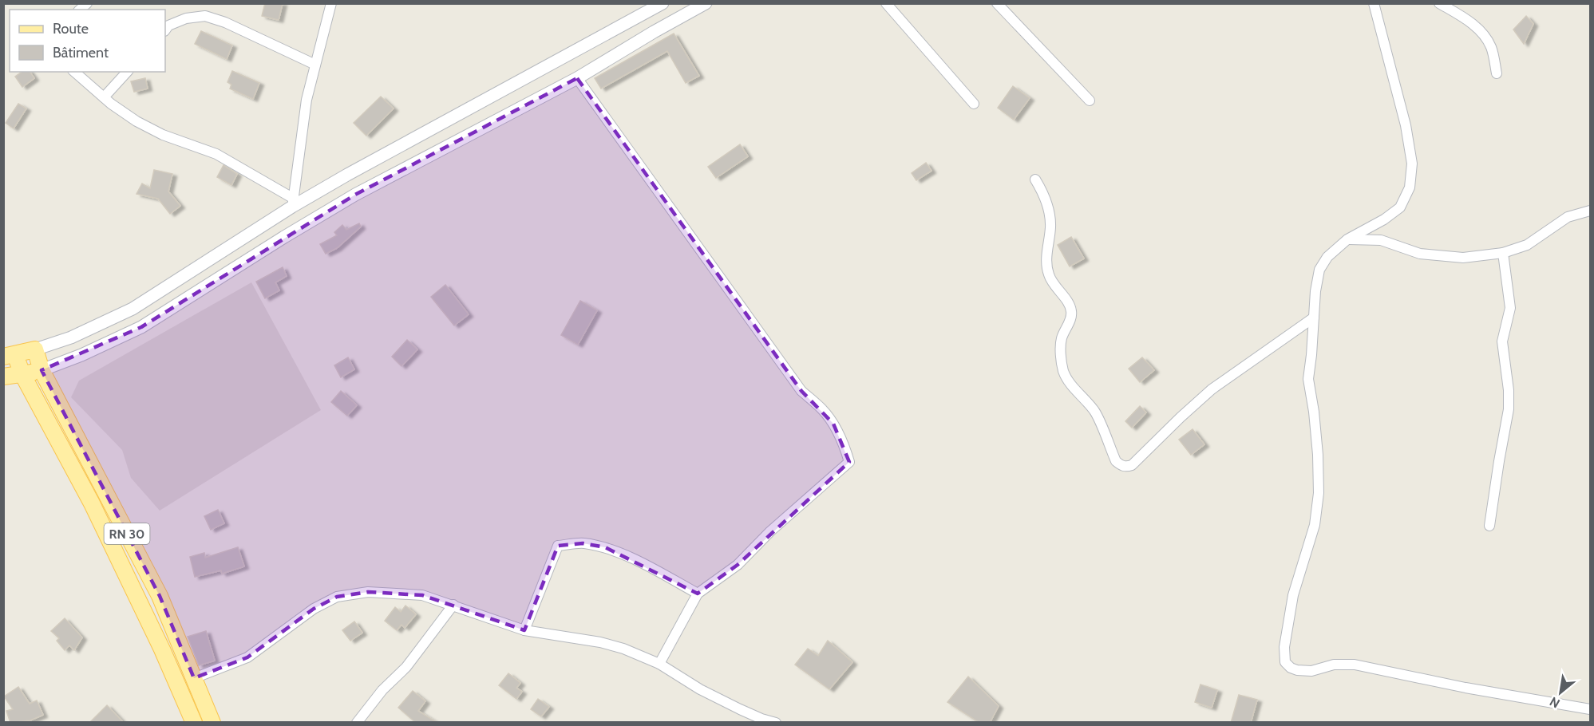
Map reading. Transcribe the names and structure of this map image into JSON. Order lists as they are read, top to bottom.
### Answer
{
  "streets": {
    "main road": ["RN 30"]
  },
  "legend": ["Route", "Bâtiment"],
  "north": "bottom left"
}
